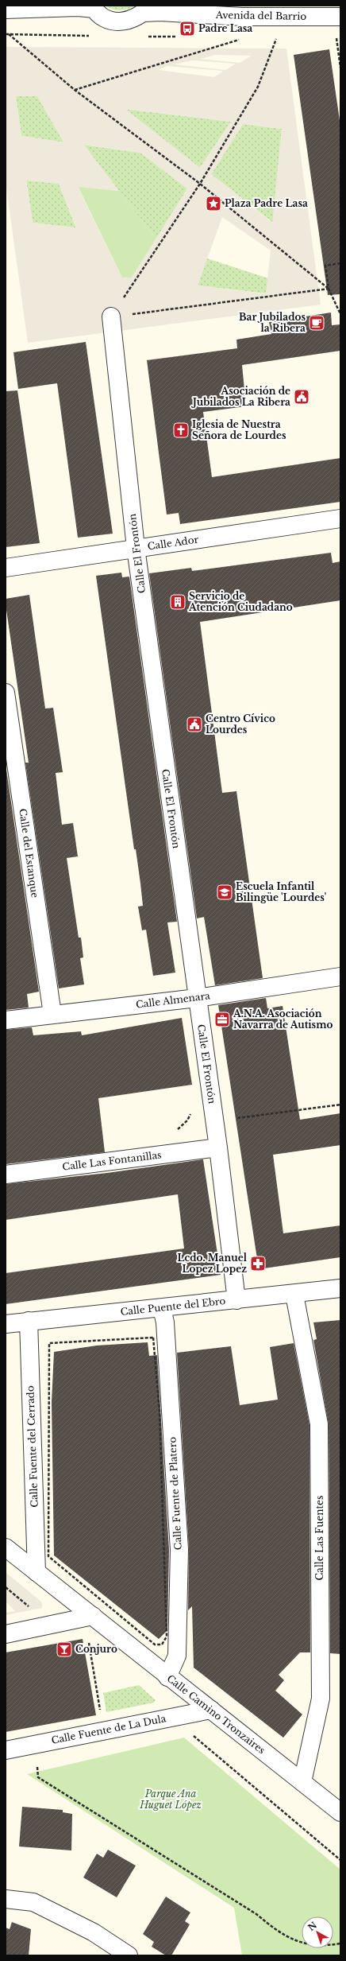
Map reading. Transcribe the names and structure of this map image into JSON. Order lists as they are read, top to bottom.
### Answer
{
  "streets": {
    "street": [
      "Avenida del Barrio",
      "Calle Ador",
      "Calle El Frontón",
      "Calle del Estanque",
      "Calle Almenara",
      "Calle Las Fontanillas",
      "Calle Puente del Ebro",
      "Calle Fuente del Cerrado",
      "Calle Fuente de Platero",
      "Calle Las Fuentes",
      "Calle Camino Tronzaires",
      "Calle Fuente de La Dula"
    ]
  },
  "crossings": [
    ["Calle Ador", "Calle El Frontón"],
    ["Calle El Frontón", "Calle Almenara"],
    ["Calle El Frontón", "Calle Las Fontanillas"],
    ["Calle El Frontón", "Calle Puente del Ebro"],
    ["Calle del Estanque", "Calle Almenara"],
    ["Calle Puente del Ebro", "Calle Fuente del Cerrado"],
    ["Calle Puente del Ebro", "Calle Fuente de Platero"],
    ["Calle Puente del Ebro", "Calle Las Fuentes"],
    ["Calle Fuente del Cerrado", "Calle Camino Tronzaires"],
    ["Calle Fuente de Platero", "Calle Camino Tronzaires"],
    ["Calle Las Fuentes", "Calle Camino Tronzaires"],
    ["Calle Camino Tronzaires", "Calle Fuente de La Dula"]
  ],
  "parks": ["Parque Ana Huguet López"],
  "places": {
    "bus stop": ["Padre Lasa"],
    "place": ["Plaza Padre Lasa"],
    "cafe": ["Bar Jubilados la Ribera"],
    "public building": ["Asociación de Jubilados La Ribera", "Centro Cívico Lourdes"],
    "church": ["Iglesia de Nuestra Señora de Lourdes"],
    "building": ["Servicio de Atención Ciudadano"],
    "school or university": ["Escuela Infantil Bilingüe 'Lourdes'"],
    "office": ["A.N.A. Asociación Navarra de Autismo"],
    "pharmacy": ["Lcdo. Manuel Lopez Lopez"],
    "bar": ["Conjuro"]
  },
  "north": "top left"
}
